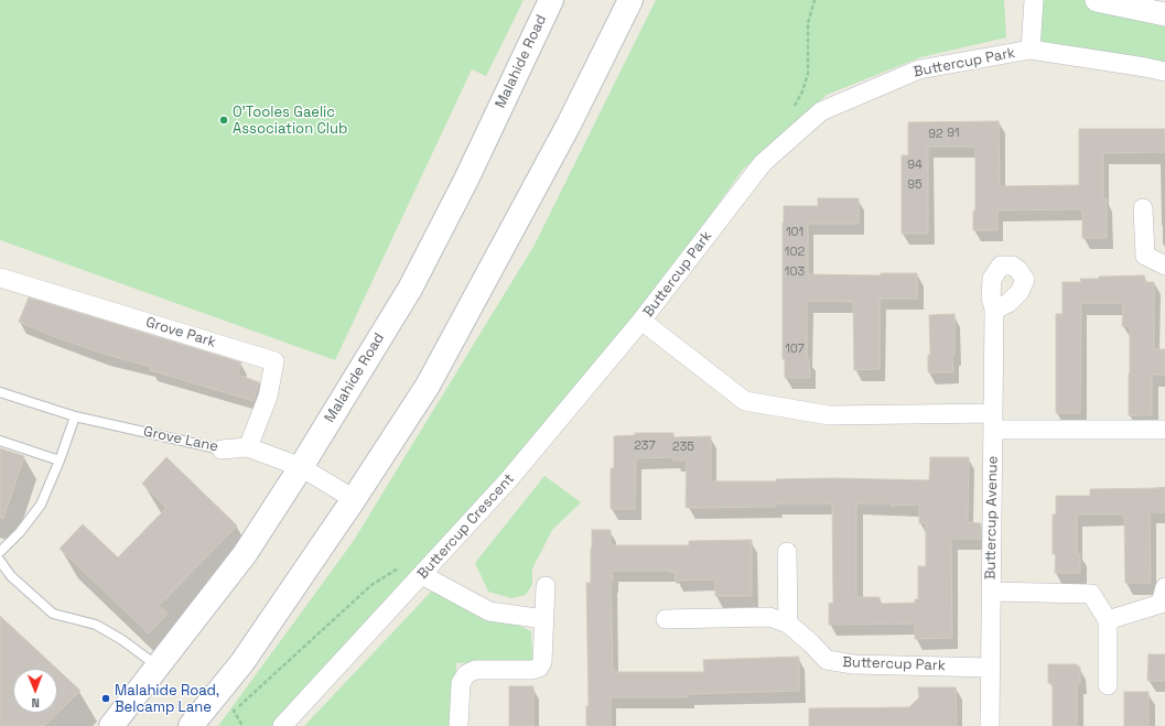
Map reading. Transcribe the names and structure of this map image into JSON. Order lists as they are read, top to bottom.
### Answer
{
  "streets": {
    "main road": ["Malahide Road"],
    "street": [
      "Buttercup Park",
      "Grove Park",
      "Grove Lane",
      "Buttercup Avenue",
      "Buttercup Crescent"
    ]
  },
  "crossings": [
    ["Malahide Road", "Grove Lane"],
    ["Buttercup Park", "Buttercup Avenue"],
    ["Buttercup Park", "Buttercup Crescent"],
    ["Grove Park", "Grove Lane"]
  ],
  "places": ["O'Tooles Gaelic Association Club", "Malahide Road, Belcamp Lane"],
  "house_numbers": [
    "91",
    "92",
    "94",
    "95",
    "101",
    "102",
    "103",
    "107",
    "237",
    "235"
  ],
  "north": "bottom"
}
